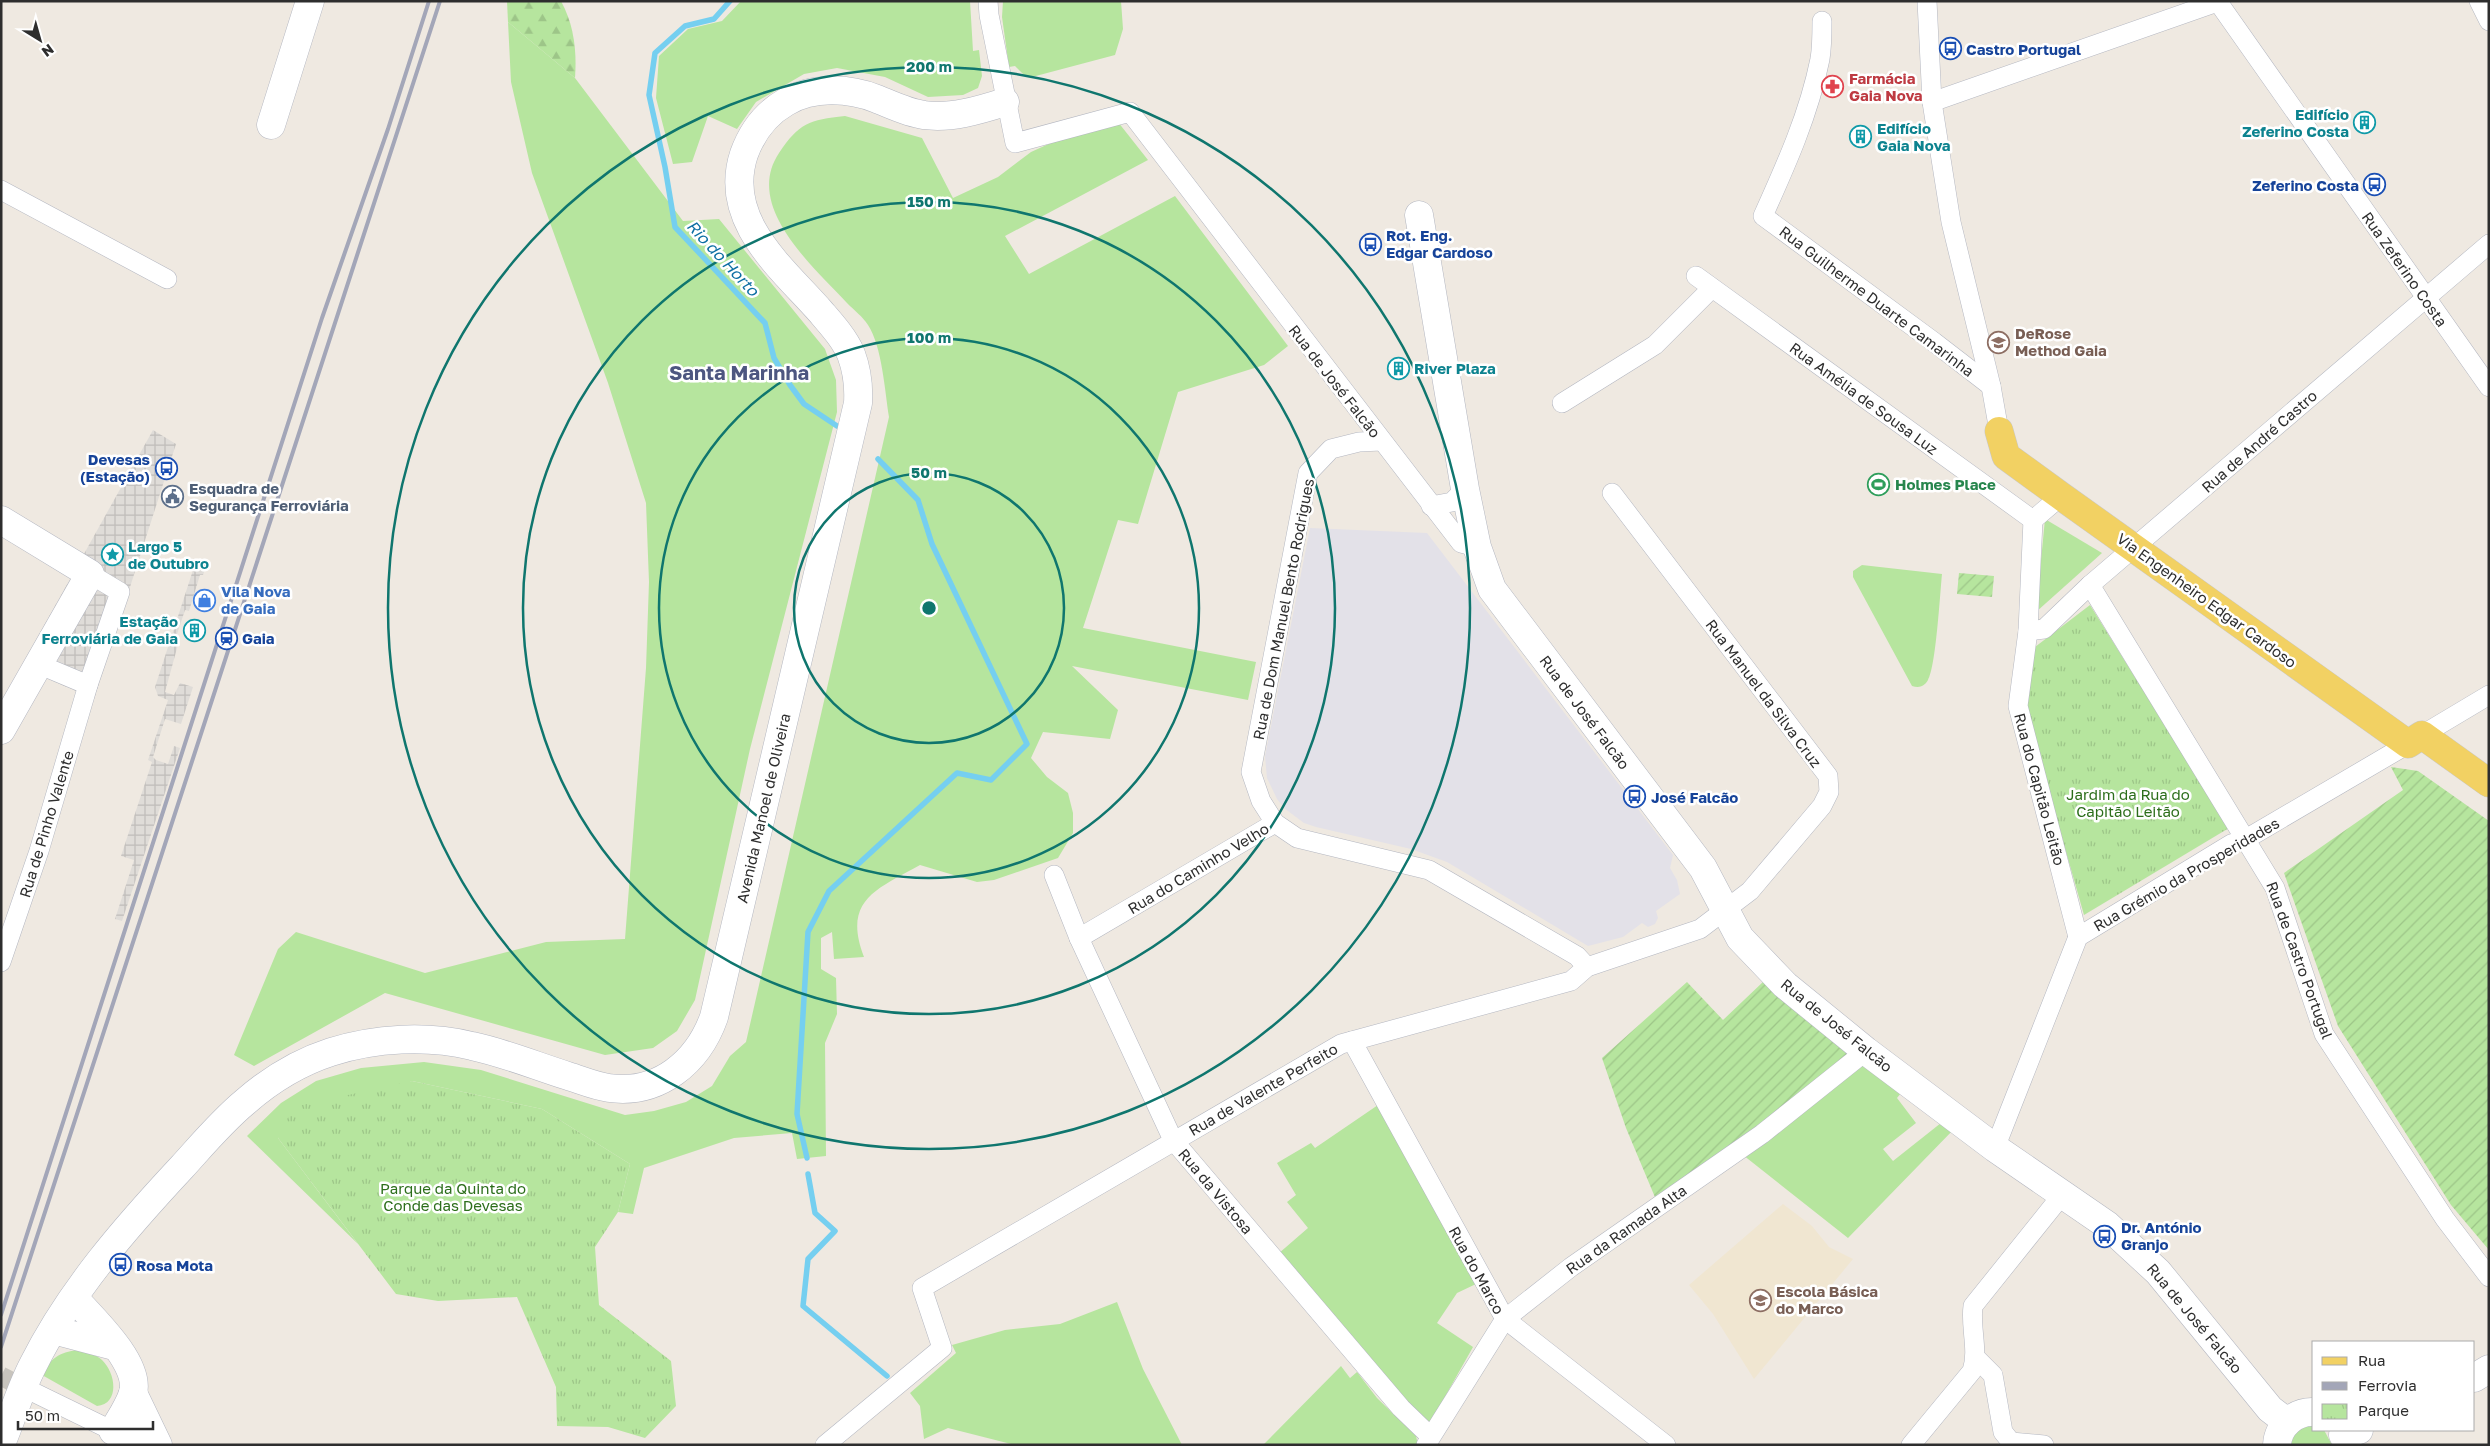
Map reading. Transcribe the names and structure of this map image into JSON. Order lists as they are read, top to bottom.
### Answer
{
  "streets": {
    "main road": ["Rua de José Falcão", "Via Engenheiro Edgar Cardoso", "Avenida Manoel de Oliveira"],
    "street": [
      "Rua Zeferino Costa",
      "Rua Guilherme Duarte Camarinha",
      "Rua Amélia de Sousa Luz",
      "Rua de André Castro",
      "Rua de Dom Manuel Bento Rodrigues",
      "Rua Manuel da Silva Cruz",
      "Rua do Capitão Leitão",
      "Rua de Pinho Valente",
      "Rua do Caminho Velho",
      "Rua Grémio da Prosperidades",
      "Rua de Castro Portugal",
      "Rua de Valente Perfeito",
      "Rua da Vistosa",
      "Rua da Ramada Alta",
      "Rua do Marco"
    ]
  },
  "crossings": [
    ["Rua Zeferino Costa", "Rua de André Castro"],
    ["Rua de José Falcão", "Rua de Dom Manuel Bento Rodrigues"],
    ["Rua de José Falcão", "Rua Manuel da Silva Cruz"],
    ["Rua de José Falcão", "Avenida Manoel de Oliveira"],
    ["Rua de José Falcão", "Rua Grémio da Prosperidades"],
    ["Rua de José Falcão", "Rua de Valente Perfeito"],
    ["Rua de José Falcão", "Rua da Ramada Alta"],
    ["Rua Amélia de Sousa Luz", "Rua do Capitão Leitão"],
    ["Rua de André Castro", "Via Engenheiro Edgar Cardoso"],
    ["Rua de André Castro", "Rua do Capitão Leitão"],
    ["Rua de André Castro", "Rua de Castro Portugal"],
    ["Via Engenheiro Edgar Cardoso", "Rua Grémio da Prosperidades"],
    ["Rua de Dom Manuel Bento Rodrigues", "Rua do Caminho Velho"],
    ["Rua Manuel da Silva Cruz", "Rua de Valente Perfeito"],
    ["Rua do Capitão Leitão", "Rua Grémio da Prosperidades"],
    ["Rua do Caminho Velho", "Rua de Valente Perfeito"],
    ["Rua do Caminho Velho", "Rua da Vistosa"],
    ["Rua Grémio da Prosperidades", "Rua de Castro Portugal"],
    ["Rua de Valente Perfeito", "Rua da Vistosa"],
    ["Rua de Valente Perfeito", "Rua do Marco"],
    ["Rua da Vistosa", "Rua da Ramada Alta"],
    ["Rua da Ramada Alta", "Rua do Marco"]
  ],
  "districts": ["Santa Marinha"],
  "water": ["Rio do Horto"],
  "parks": ["Jardim da Rua do Capitão Leitão", "Parque da Quinta do Conde das Devesas"],
  "places": {
    "bus stop": [
      "Castro Portugal",
      "Zeferino Costa",
      "Rot. Eng. Edgar Cardoso",
      "Devesas (Estação)",
      "José Falcão",
      "Dr. António Granjo",
      "Rosa Mota"
    ],
    "pharmacy": ["Farmácia Gaia Nova"],
    "building": [
      "Edifício Zeferino Costa",
      "Edifício Gaia Nova",
      "River Plaza",
      "Estação Ferroviária de Gaia"
    ],
    "school or university": ["DeRose Method Gaia", "Escola Básica do Marco"],
    "sports": ["Holmes Place"],
    "public building": ["Esquadra de Segurança Ferroviária"],
    "place": ["Largo 5 de Outubro"],
    "shop": ["Vila Nova de Gaia"],
    "station": ["Gaia"]
  },
  "legend": ["Rua", "Ferrovia", "Parque"],
  "scale_bar": "50 m",
  "north": "bottom right",
  "rings": [
    "200 m",
    "150 m",
    "100 m",
    "50 m"
  ]
}
